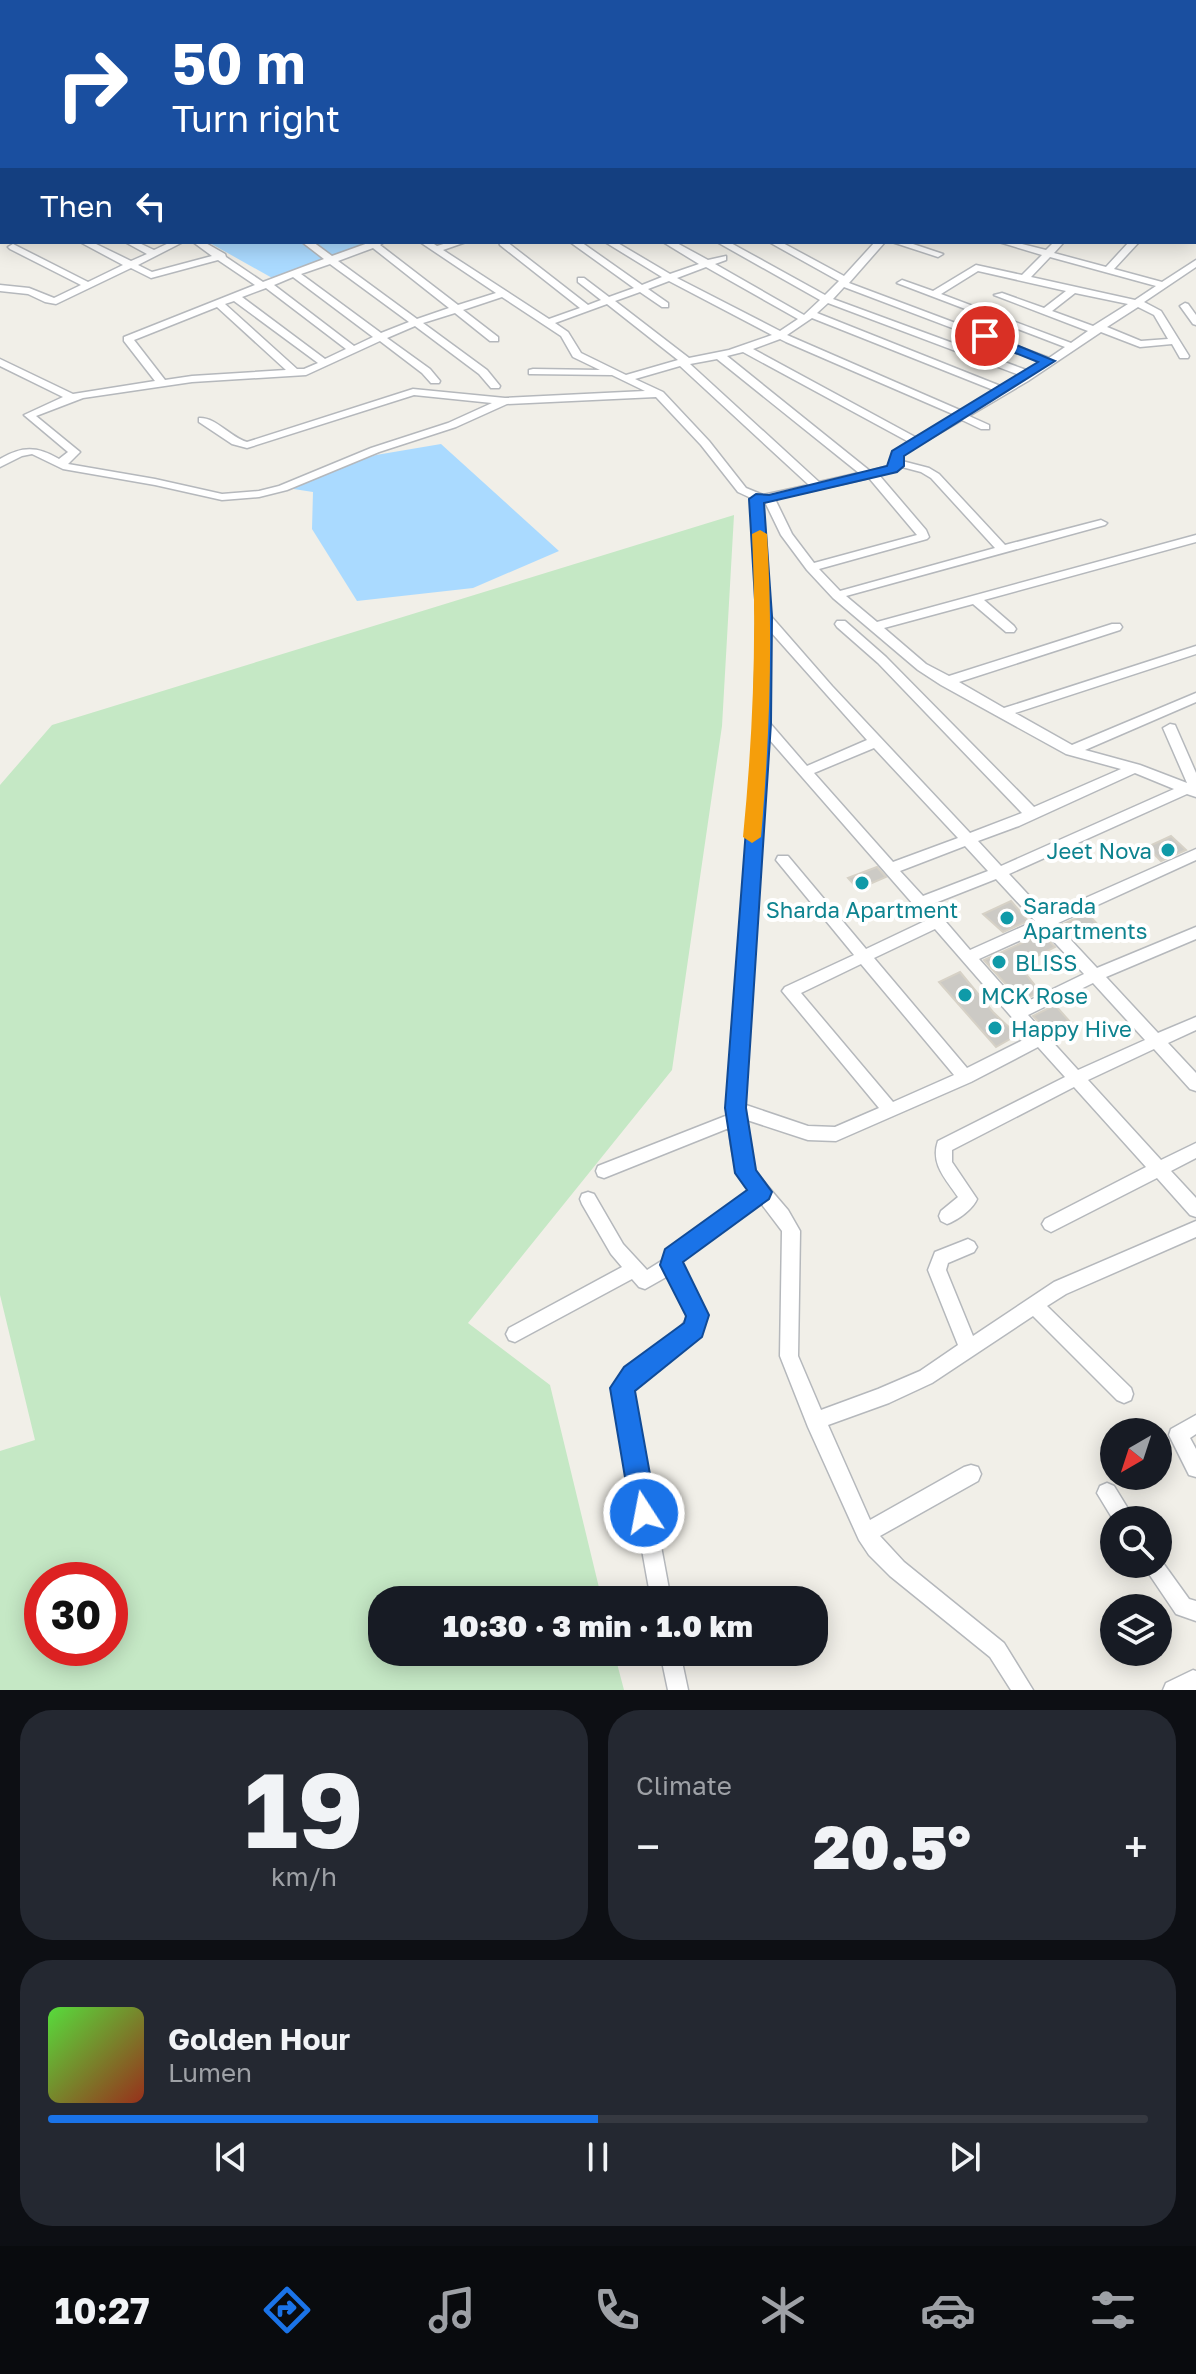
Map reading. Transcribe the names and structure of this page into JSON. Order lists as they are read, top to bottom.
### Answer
{
  "places": [
    "Jeet Nova",
    "Sharda Apartment",
    "Sarada Apartments",
    "BLISS",
    "MCK Rose",
    "Happy Hive"
  ],
  "north": "bottom left",
  "page": {
    "turn": ["50 m", "Turn right"],
    "then": "Then",
    "limit": "30",
    "trip": "10:30 · 3 min · 1.0 km",
    "tile": [
      ["19", "km/h"],
      "Climate"
    ],
    "heat": ["−", "20.5°", "+"],
    "song": ["Golden Hour", "Lumen"],
    "tabs": "10:27"
  }
}
